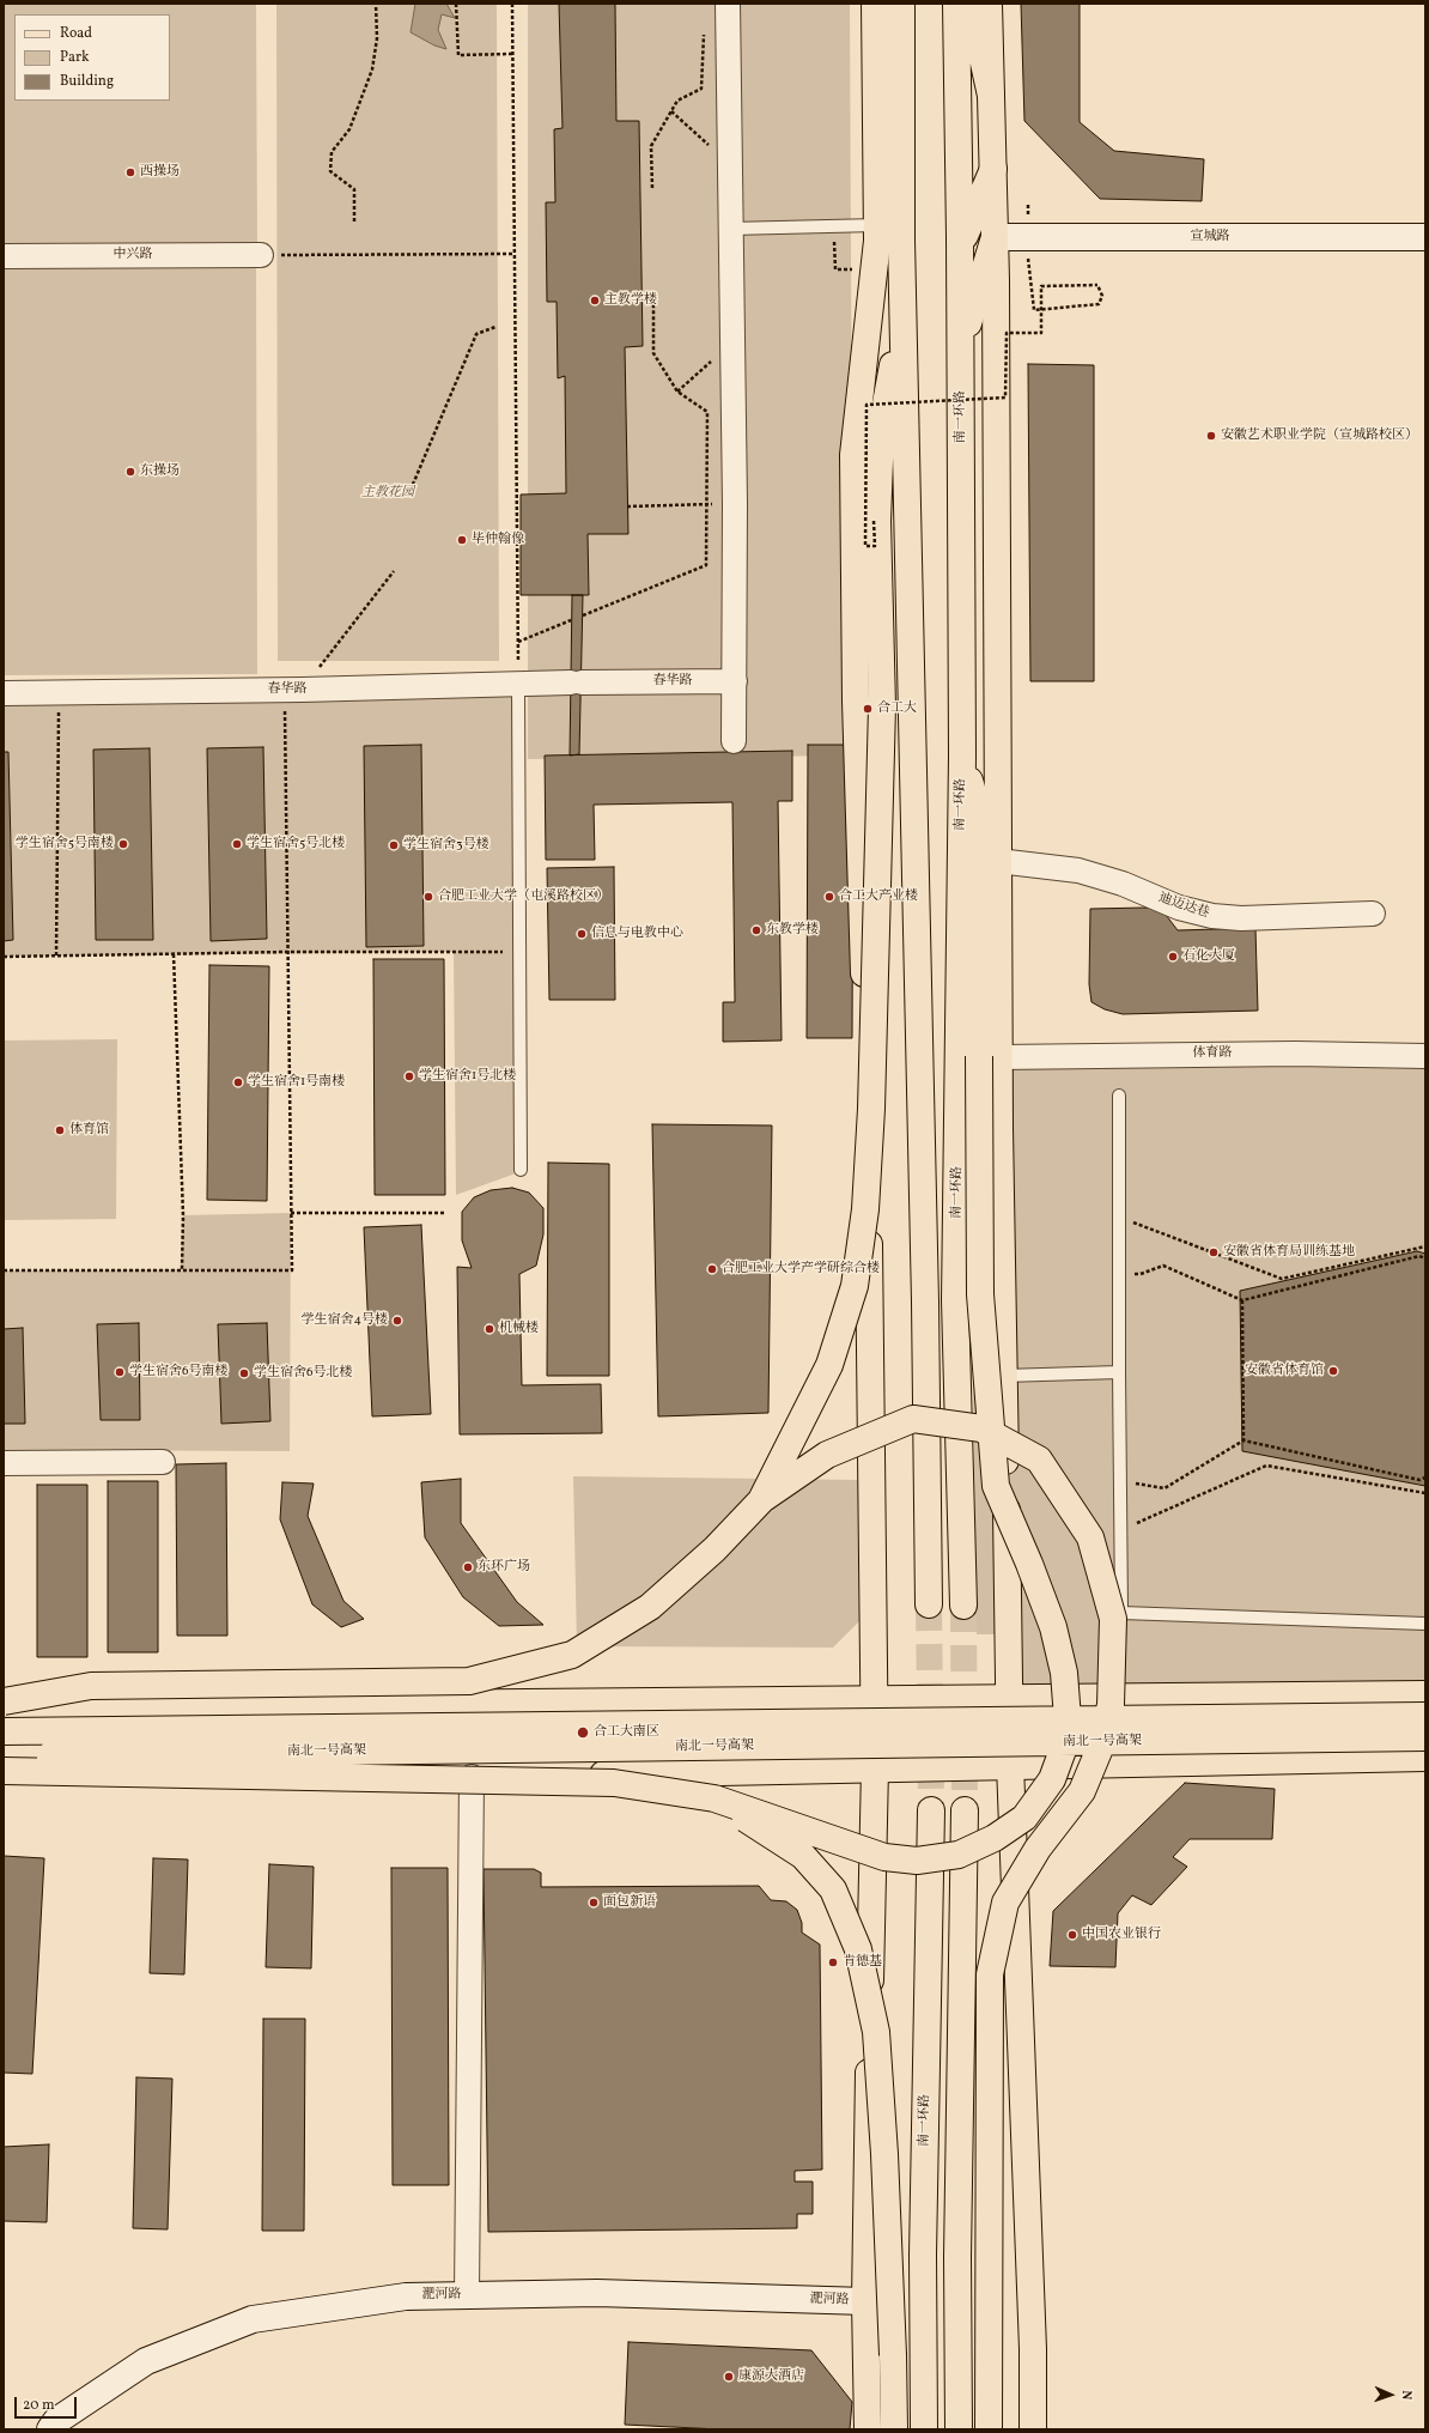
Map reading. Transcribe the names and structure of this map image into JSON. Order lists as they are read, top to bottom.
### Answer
{
  "streets": {
    "main road": ["南一环路", "南北一号高架"],
    "street": [
      "宣城路",
      "中兴路",
      "春华路",
      "迪迈达巷",
      "体育路",
      "淝河路"
    ]
  },
  "parks": ["主教花园"],
  "places": [
    "西操场",
    "主教学楼",
    "安徽艺术职业学院（宣城路校区）",
    "东操场",
    "毕仲翰像",
    "合工大",
    "学生宿舍5号南楼",
    "学生宿舍5号北楼",
    "学生宿舍3号楼",
    "合肥工业大学（屯溪路校区）",
    "合工大产业楼",
    "东教学楼",
    "信息与电教中心",
    "石化大厦",
    "学生宿舍1号北楼",
    "学生宿舍1号南楼",
    "体育馆",
    "安徽省体育局训练基地",
    "合肥工业大学产学研综合楼",
    "学生宿舍4号楼",
    "机械楼",
    "安徽省体育馆",
    "学生宿舍6号南楼",
    "学生宿舍6号北楼",
    "东环广场",
    "合工大南区",
    "面包新语",
    "中国农业银行",
    "肯德基",
    "康源大酒店"
  ],
  "legend": ["Road", "Park", "Building"],
  "scale_bar": "20 m",
  "north": "right"
}
